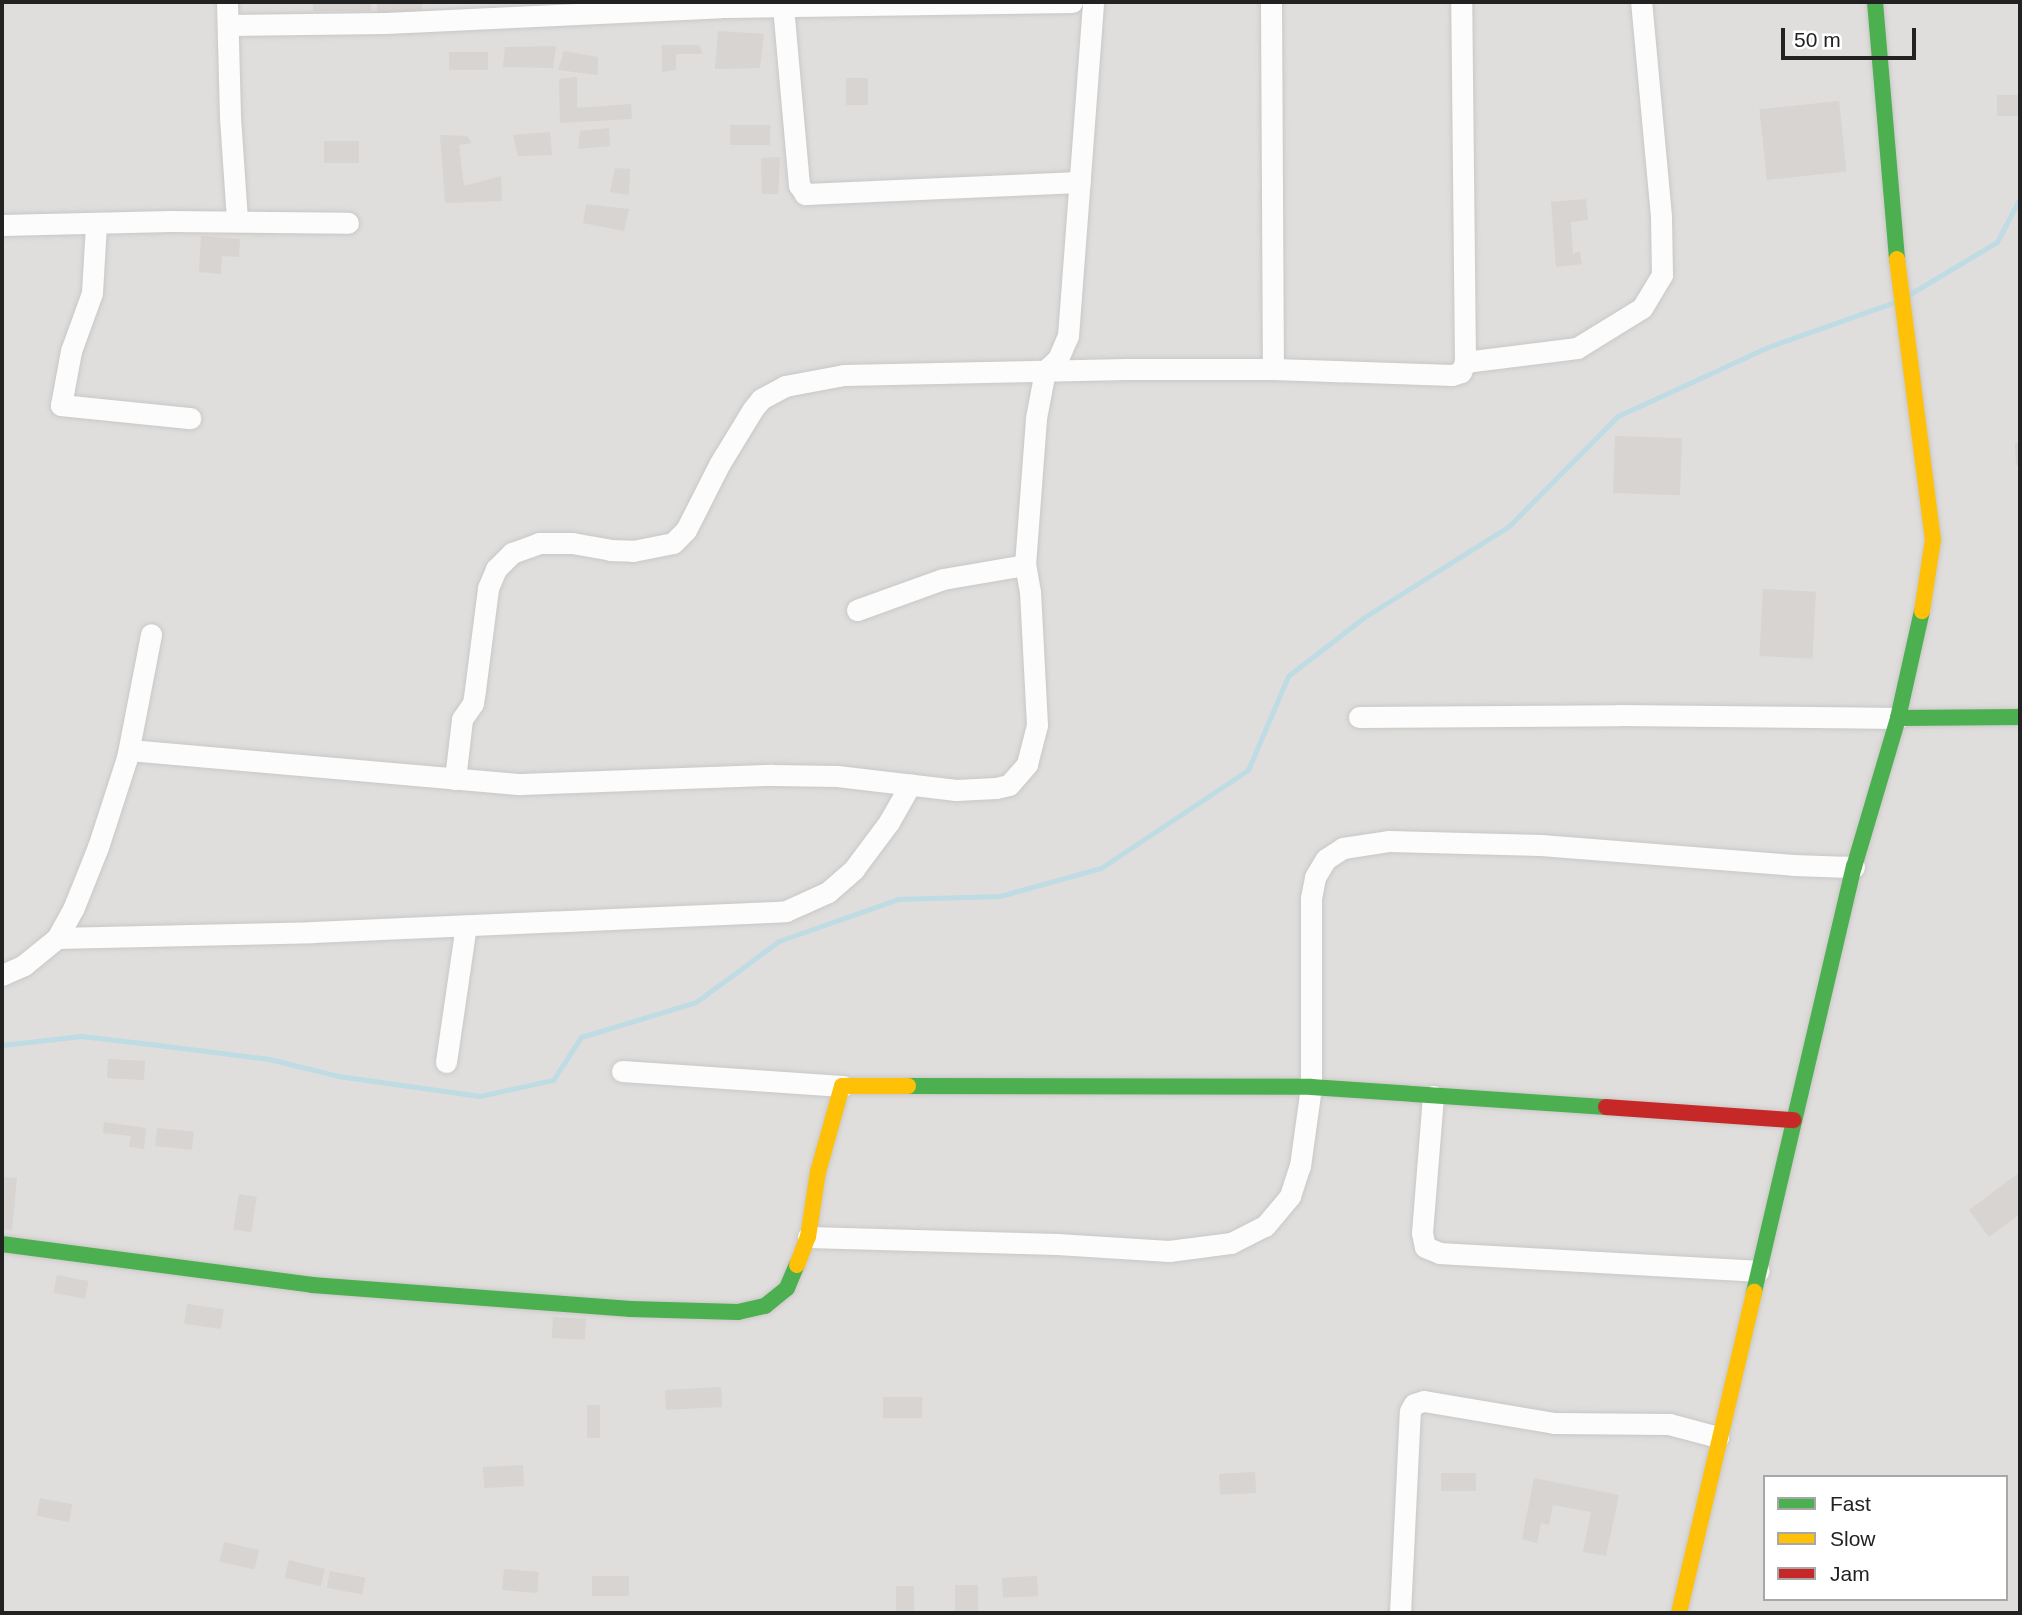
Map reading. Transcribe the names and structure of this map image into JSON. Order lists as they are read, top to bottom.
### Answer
{
  "legend": ["Fast", "Slow", "Jam"],
  "scale_bar": "50 m"
}
